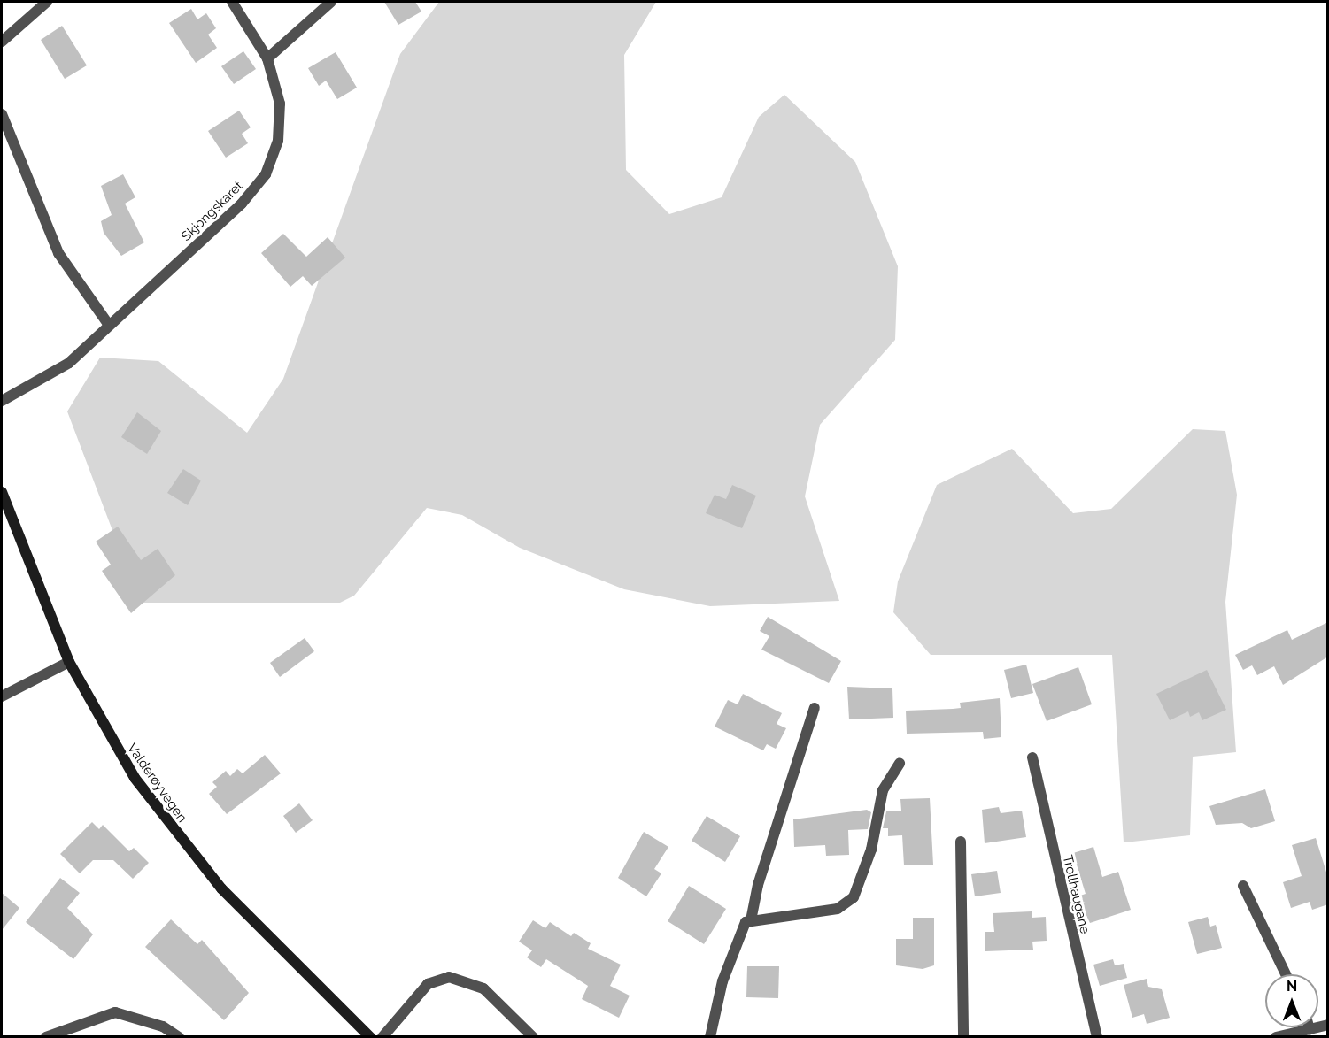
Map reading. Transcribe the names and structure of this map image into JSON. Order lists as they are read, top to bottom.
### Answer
{
  "streets": {
    "main road": ["Valderøyvegen"],
    "street": ["Skjongskaret", "Trollhaugane"]
  },
  "north": "top"
}
